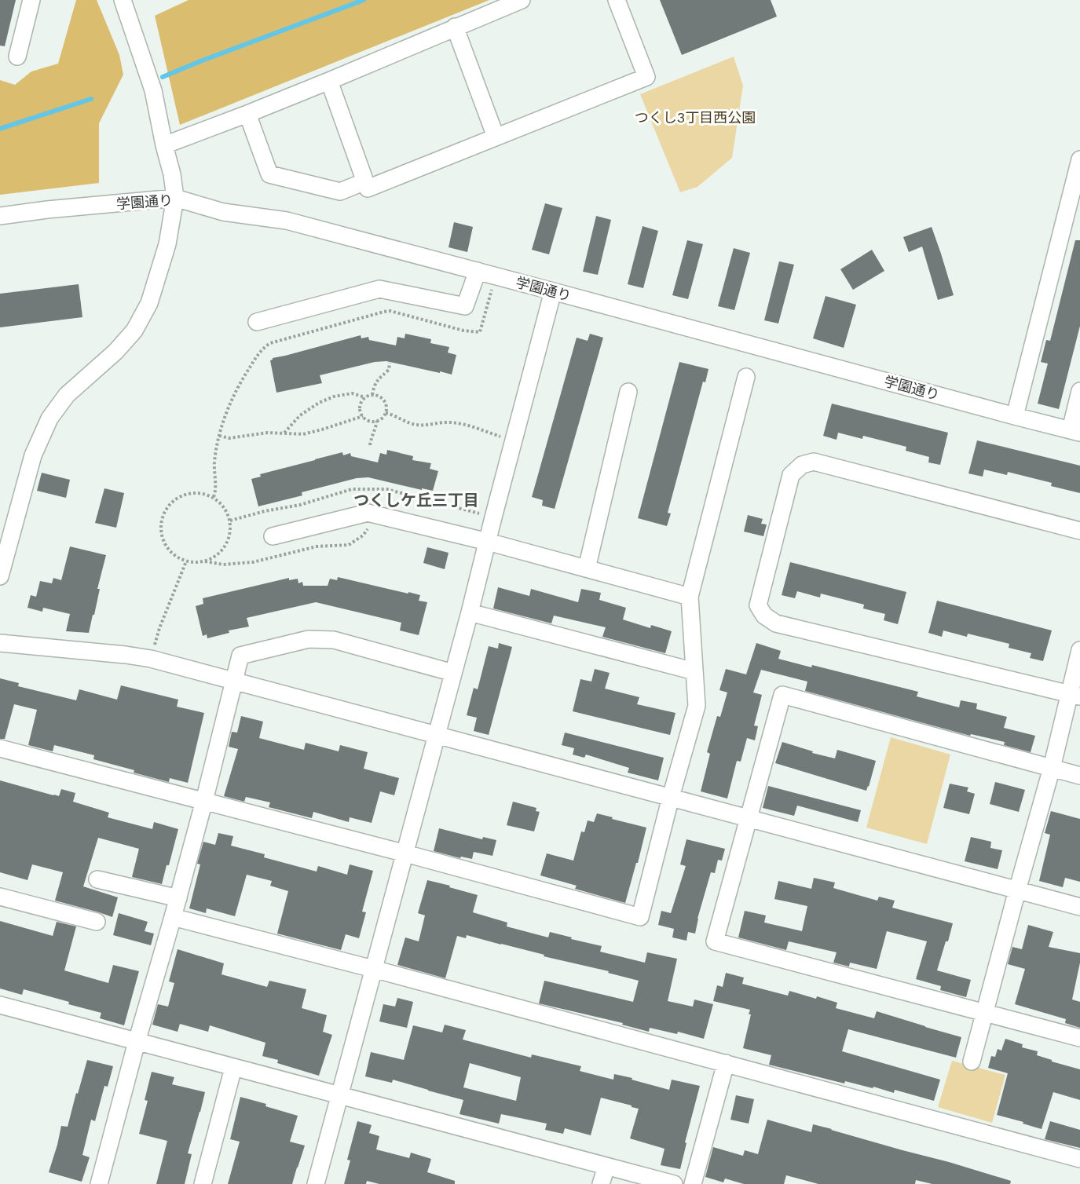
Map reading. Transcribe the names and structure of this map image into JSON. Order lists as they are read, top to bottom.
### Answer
{
  "streets": {
    "street": ["学園通り"]
  },
  "districts": ["つくしケ丘三丁目"],
  "parks": ["つくし3丁目西公園"]
}
